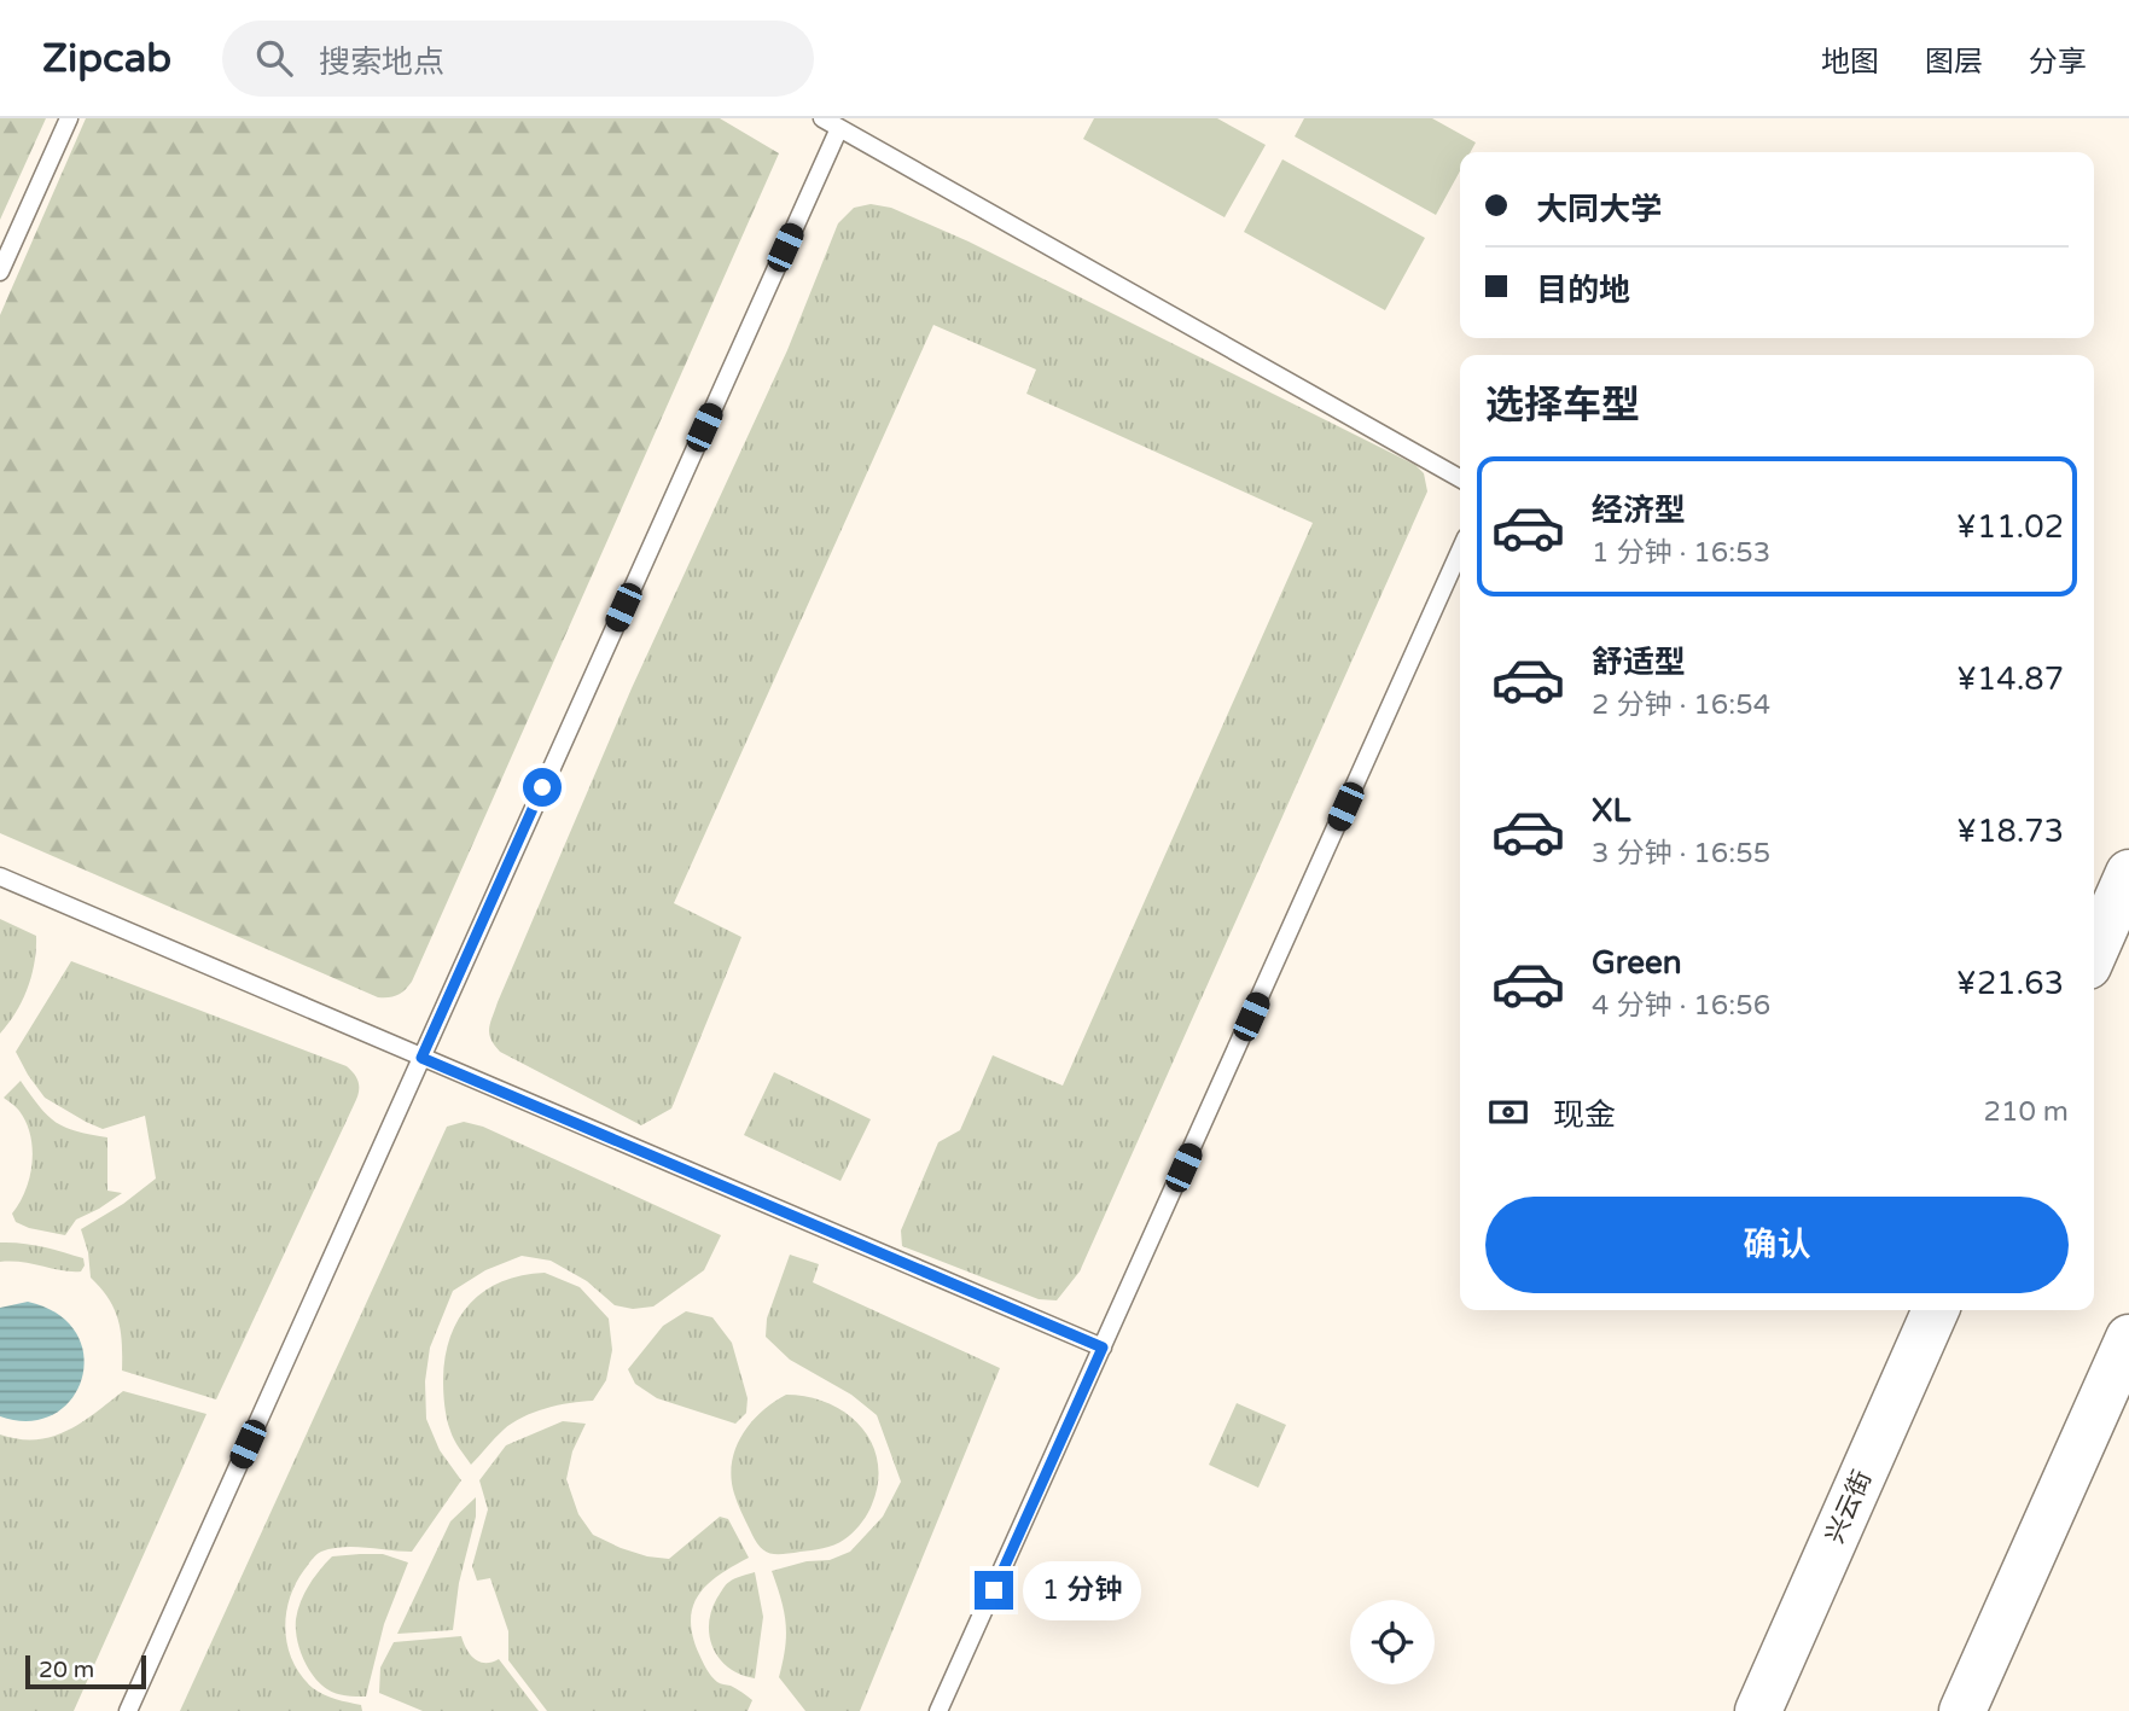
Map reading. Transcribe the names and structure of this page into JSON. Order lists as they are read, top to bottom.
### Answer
{
  "streets": {
    "main road": ["兴云街"]
  },
  "scale_bar": "20 m",
  "page": {
    "header": "Zipcab",
    "search": "搜索地点",
    "nav": ["地图", "图层", "分享"],
    "banner": ["大同大学", "目的地"],
    "heading": "选择车型",
    "list": [
      {
        "name": "经济型",
        "note": "1 分钟 · 16:53",
        "value": "¥11.02"
      },
      {
        "name": "舒适型",
        "note": "2 分钟 · 16:54",
        "value": "¥14.87"
      },
      {
        "name": "XL",
        "note": "3 分钟 · 16:55",
        "value": "¥18.73"
      },
      {
        "name": "Green",
        "note": "4 分钟 · 16:56",
        "value": "¥21.63"
      }
    ],
    "pay": ["现金", "210 m"],
    "buttons": "确认",
    "bubble": "1 分钟",
    "scale": "20 m"
  }
}
